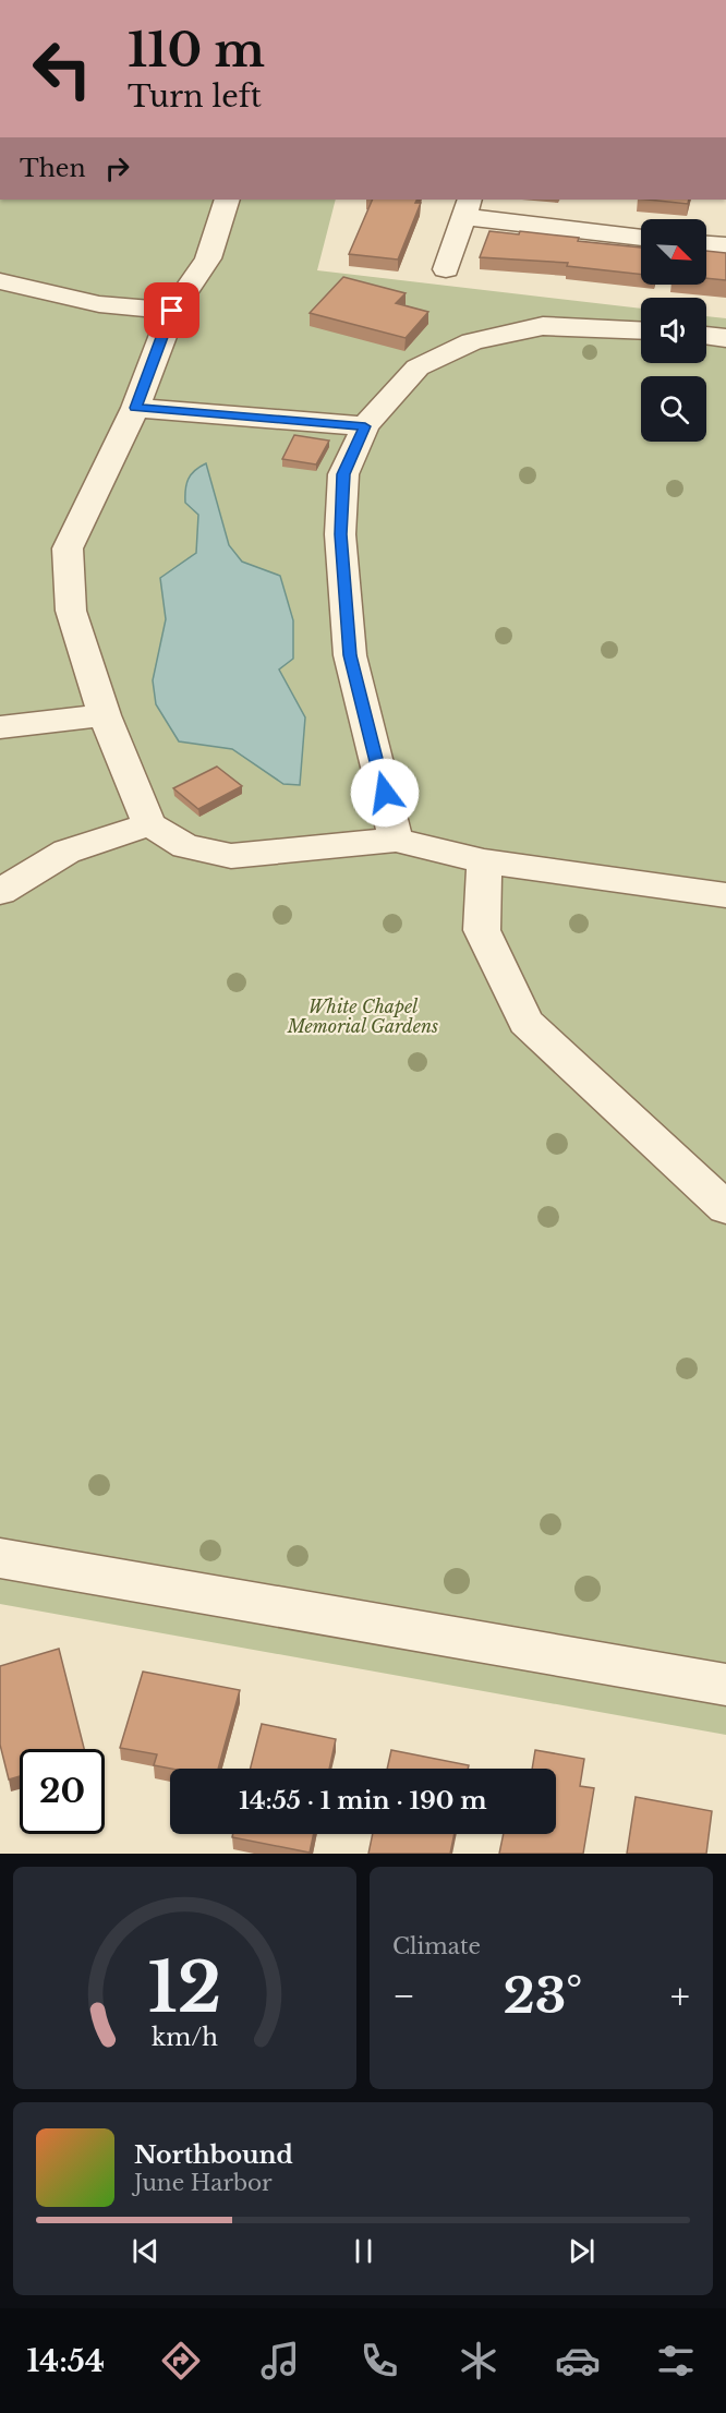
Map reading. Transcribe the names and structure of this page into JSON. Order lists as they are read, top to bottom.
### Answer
{
  "parks": ["White Chapel Memorial Gardens"],
  "north": "bottom right",
  "page": {
    "turn": ["110 m", "Turn left"],
    "then": "Then",
    "limit": "20",
    "trip": "14:55 · 1 min · 190 m",
    "tile": "Climate",
    "heat": ["−", "23°", "+"],
    "song": ["Northbound", "June Harbor"],
    "tabs": "14:54",
    "gauge": ["12", "km/h"]
  }
}
